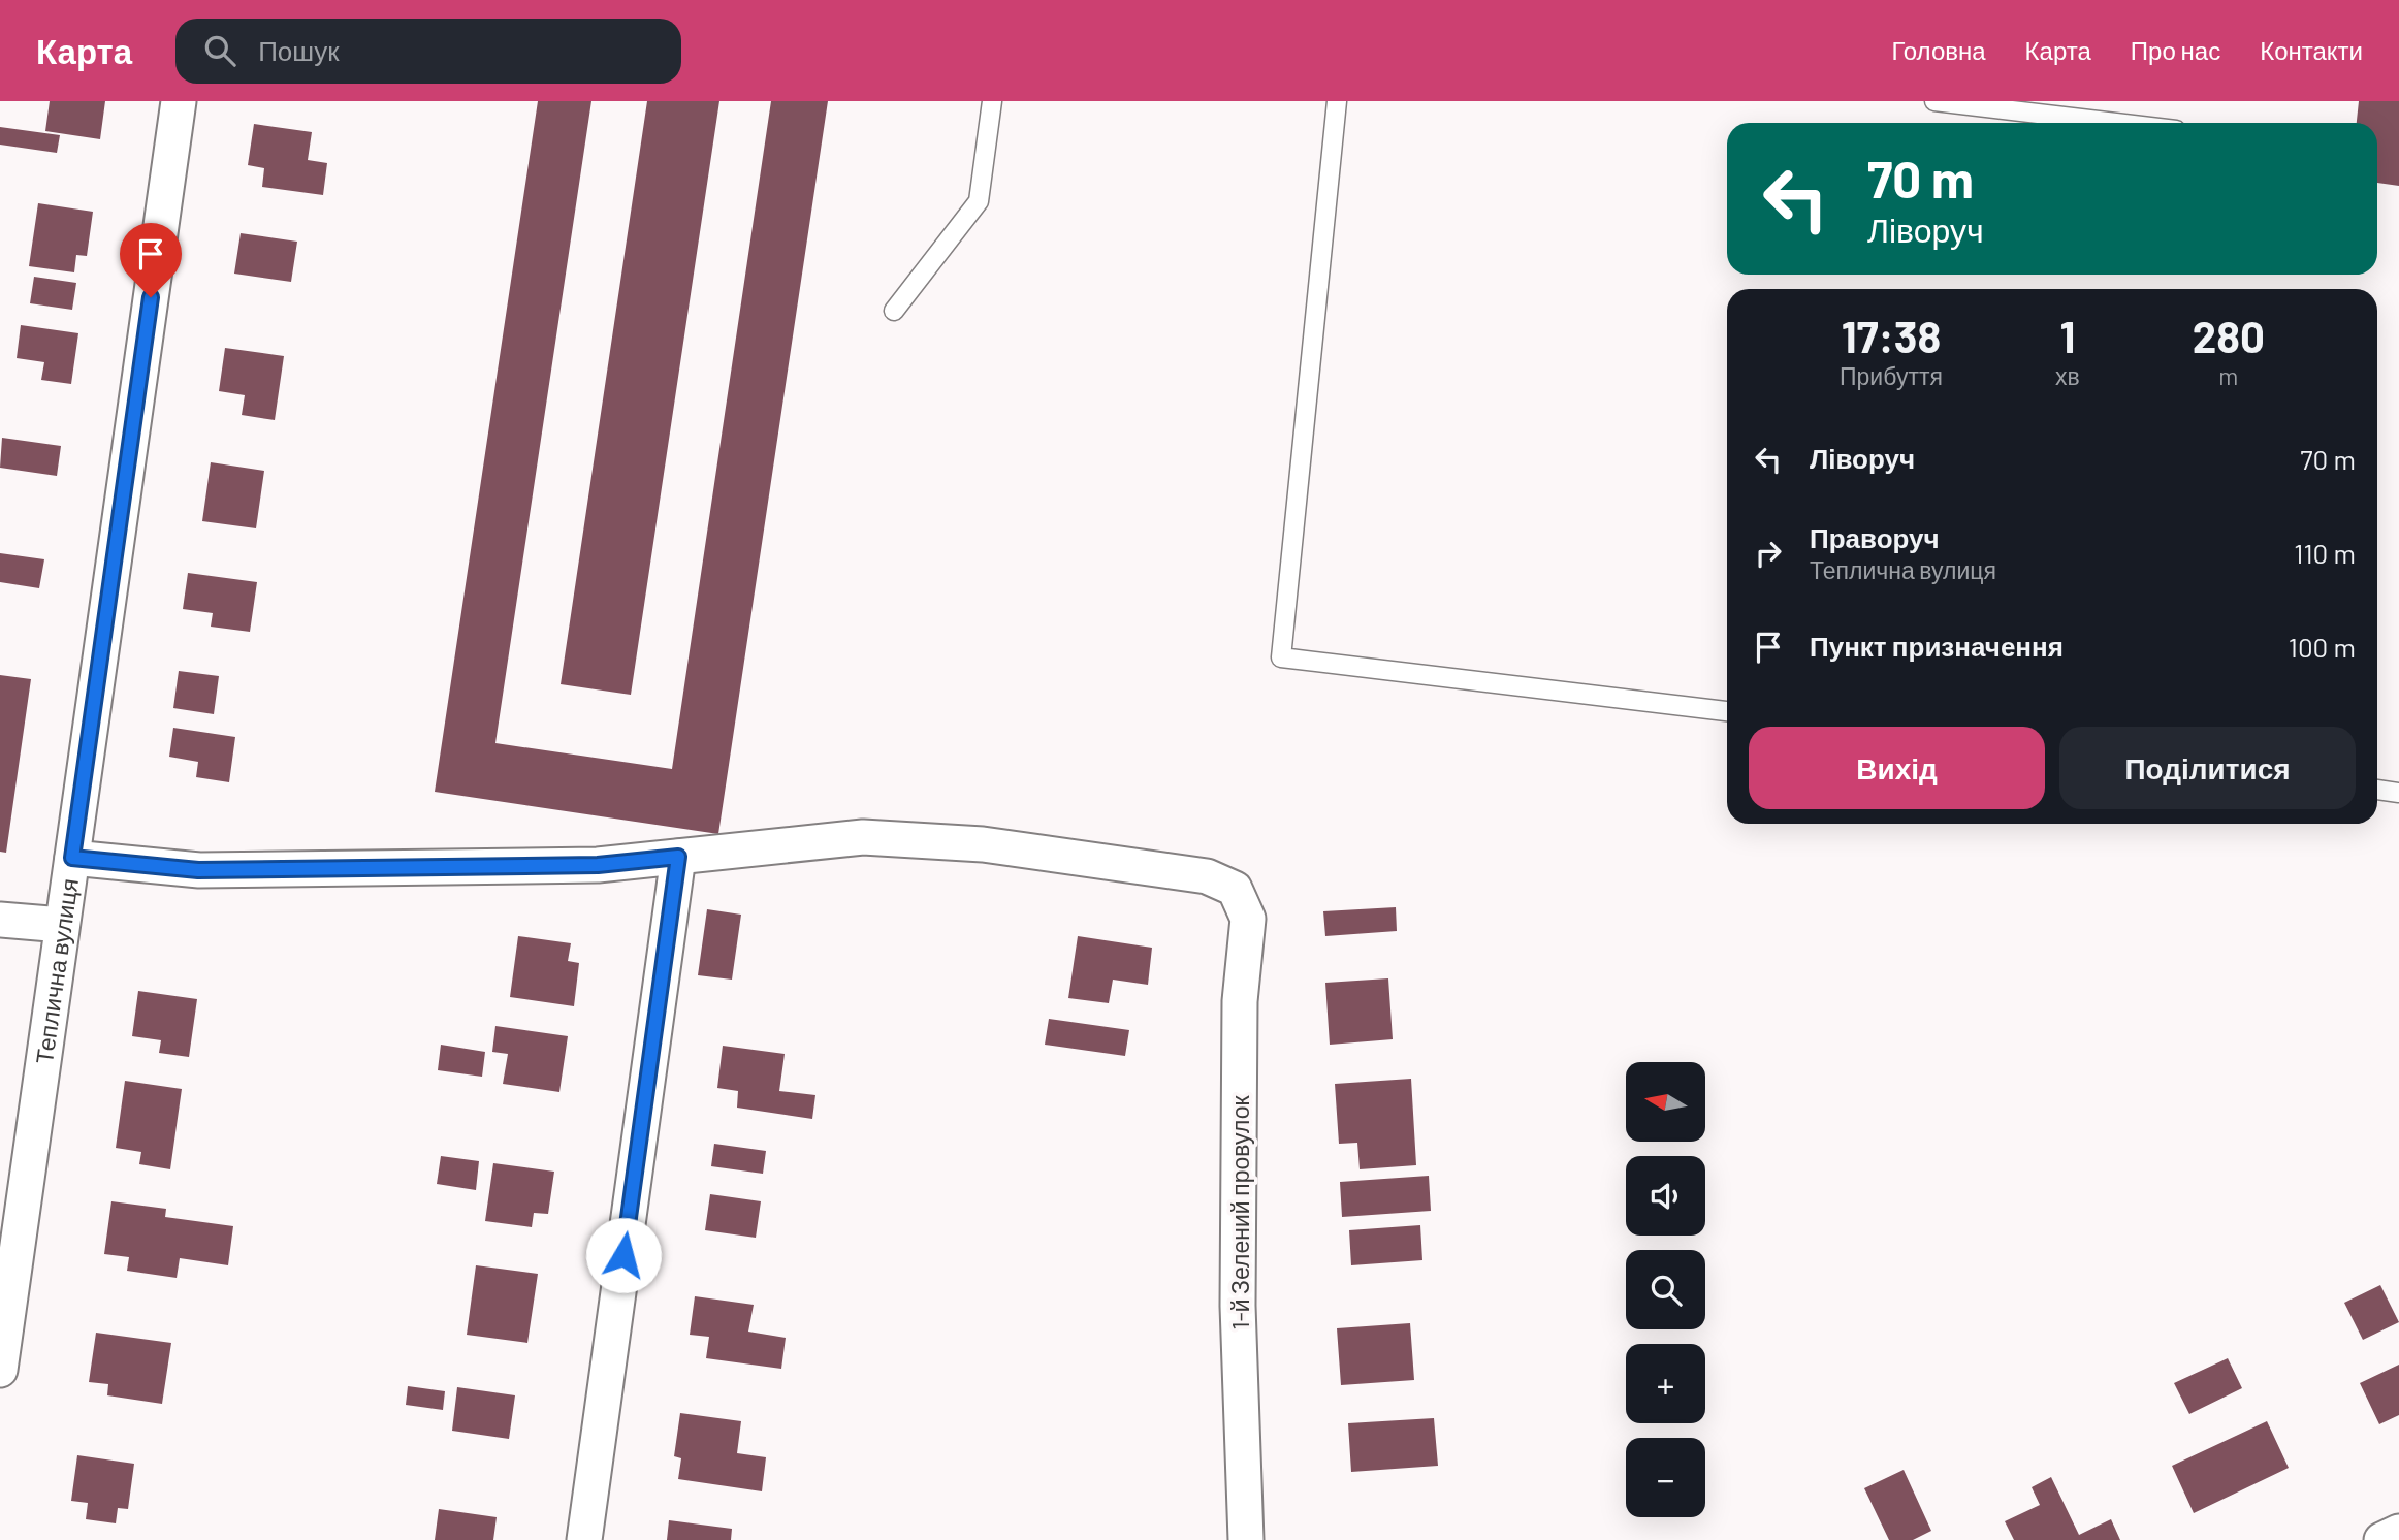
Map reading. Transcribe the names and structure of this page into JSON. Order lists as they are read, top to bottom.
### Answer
{
  "streets": {
    "street": ["Теплична вулиця", "1-й Зелений провулок"]
  },
  "north": "left",
  "page": {
    "header": "Карта",
    "search": "Пошук",
    "nav": [
      "Головна",
      "Карта",
      "Про нас",
      "Контакти"
    ],
    "turn": ["70 m", "Ліворуч"],
    "eta": [
      "17:38",
      "Прибуття",
      "1",
      "хв",
      "280",
      "m"
    ],
    "list": [
      {
        "name": "Ліворуч",
        "value": "70 m"
      },
      {
        "name": "Праворуч",
        "note": "Теплична вулиця",
        "value": "110 m"
      },
      {
        "name": "Пункт призначення",
        "value": "100 m"
      }
    ],
    "buttons": ["Вихід", "Поділитися"],
    "map_buttons": ["+", "−"]
  }
}
